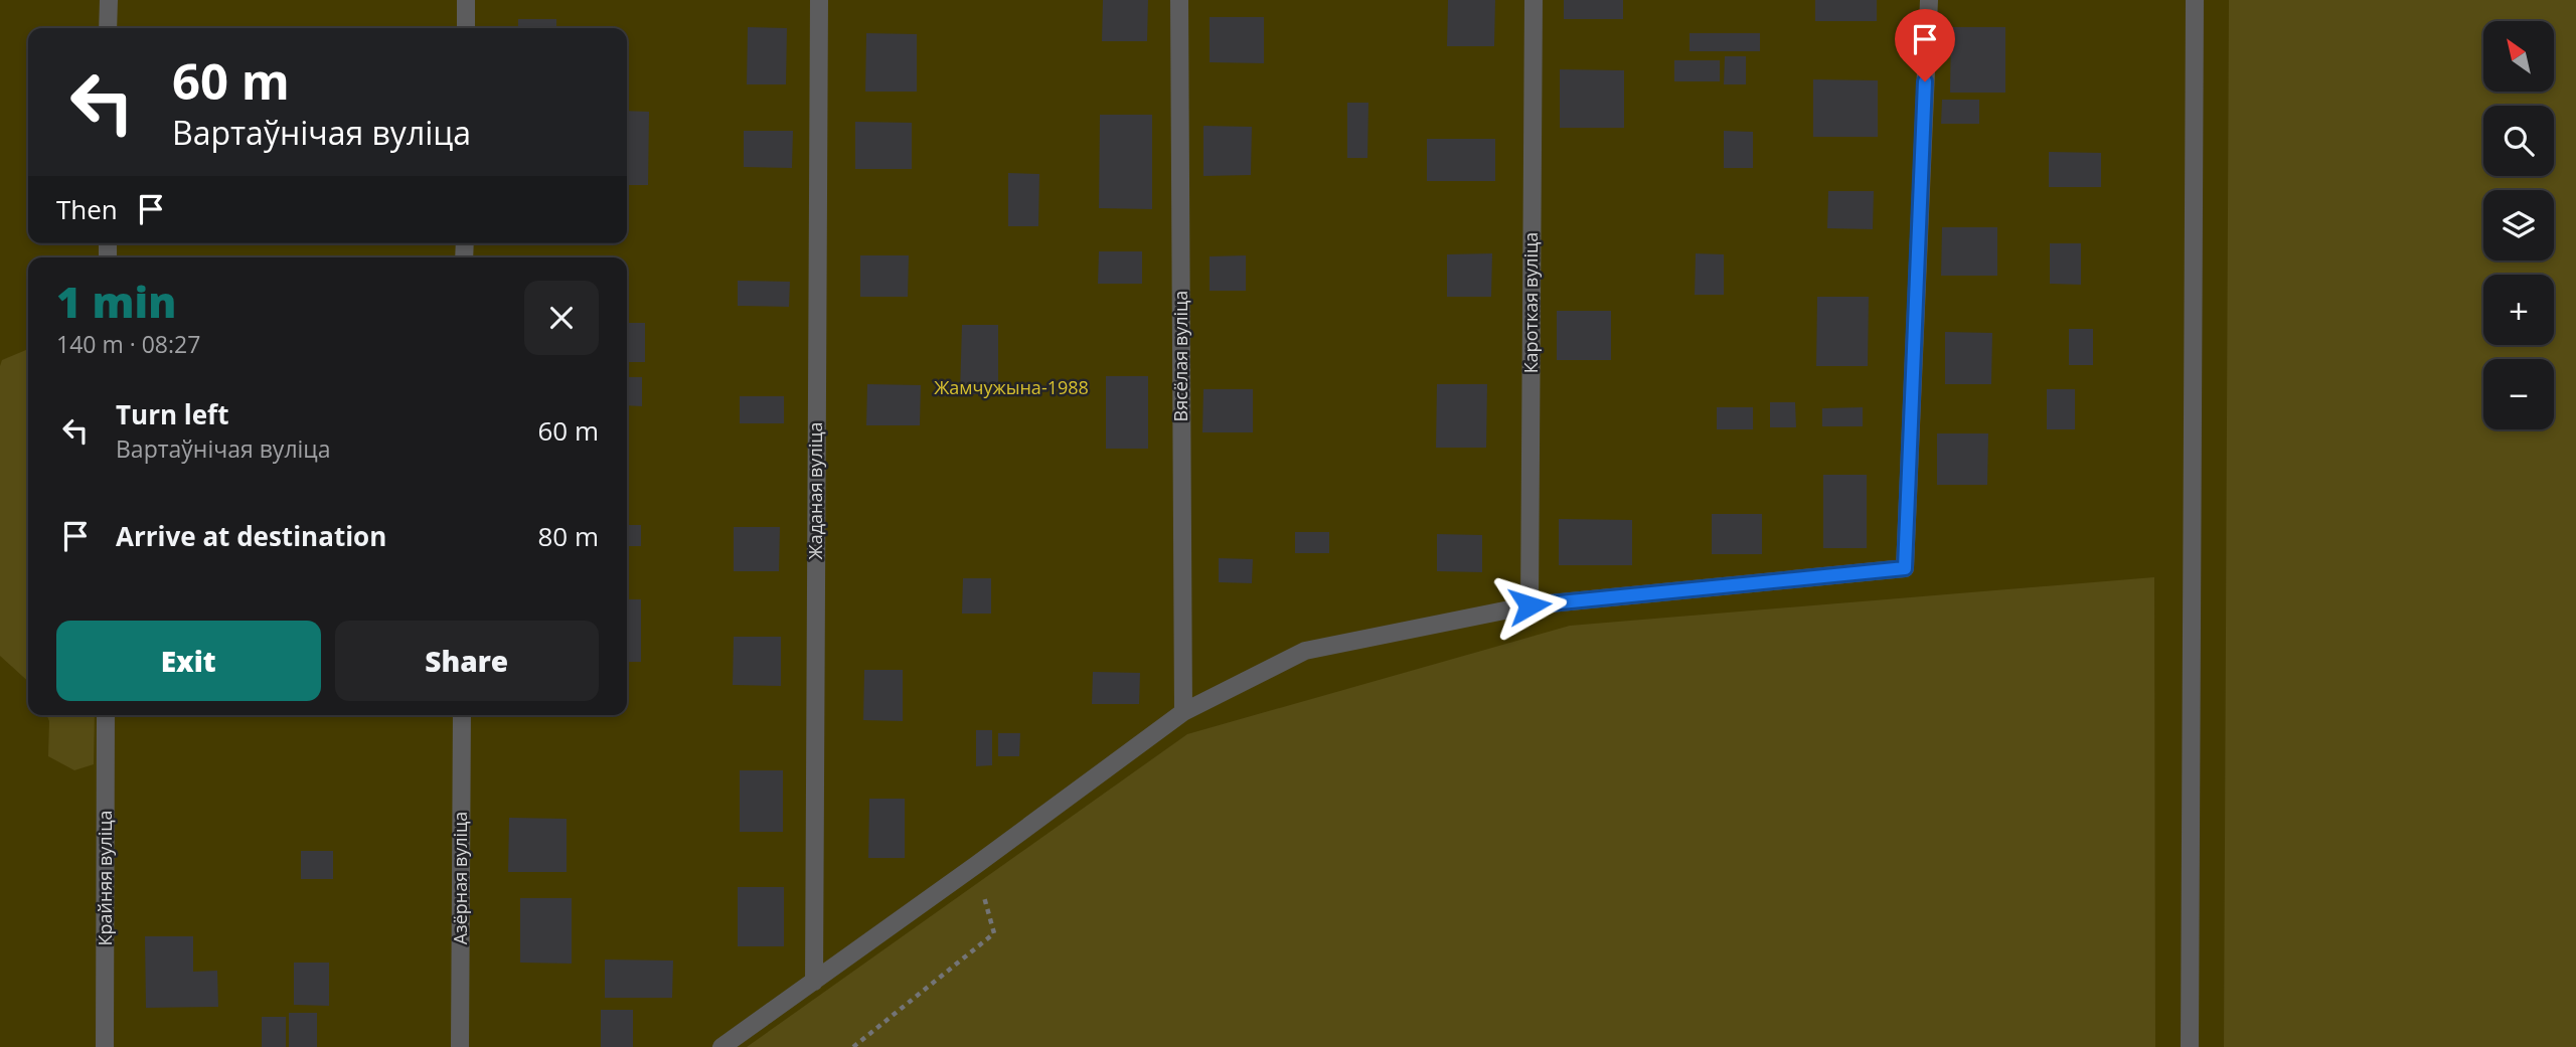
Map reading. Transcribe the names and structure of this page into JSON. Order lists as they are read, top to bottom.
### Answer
{
  "streets": {
    "street": [
      "Кароткая вуліца",
      "Вясёлая вуліца",
      "Жаданая вуліца",
      "Крайняя вуліца",
      "Азёрная вуліца"
    ]
  },
  "parks": ["Жамчужына-1988"],
  "north": "top left",
  "page": {
    "map_buttons": ["+", "−"],
    "turn": ["60 m", "Вартаўнічая вуліца"],
    "then": "Then",
    "heading": ["1 min", "140 m · 08:27"],
    "list": [
      {
        "name": "Turn left",
        "note": "Вартаўнічая вуліца",
        "value": "60 m"
      },
      {
        "name": "Arrive at destination",
        "value": "80 m"
      }
    ],
    "buttons": ["Exit", "Share"]
  }
}
